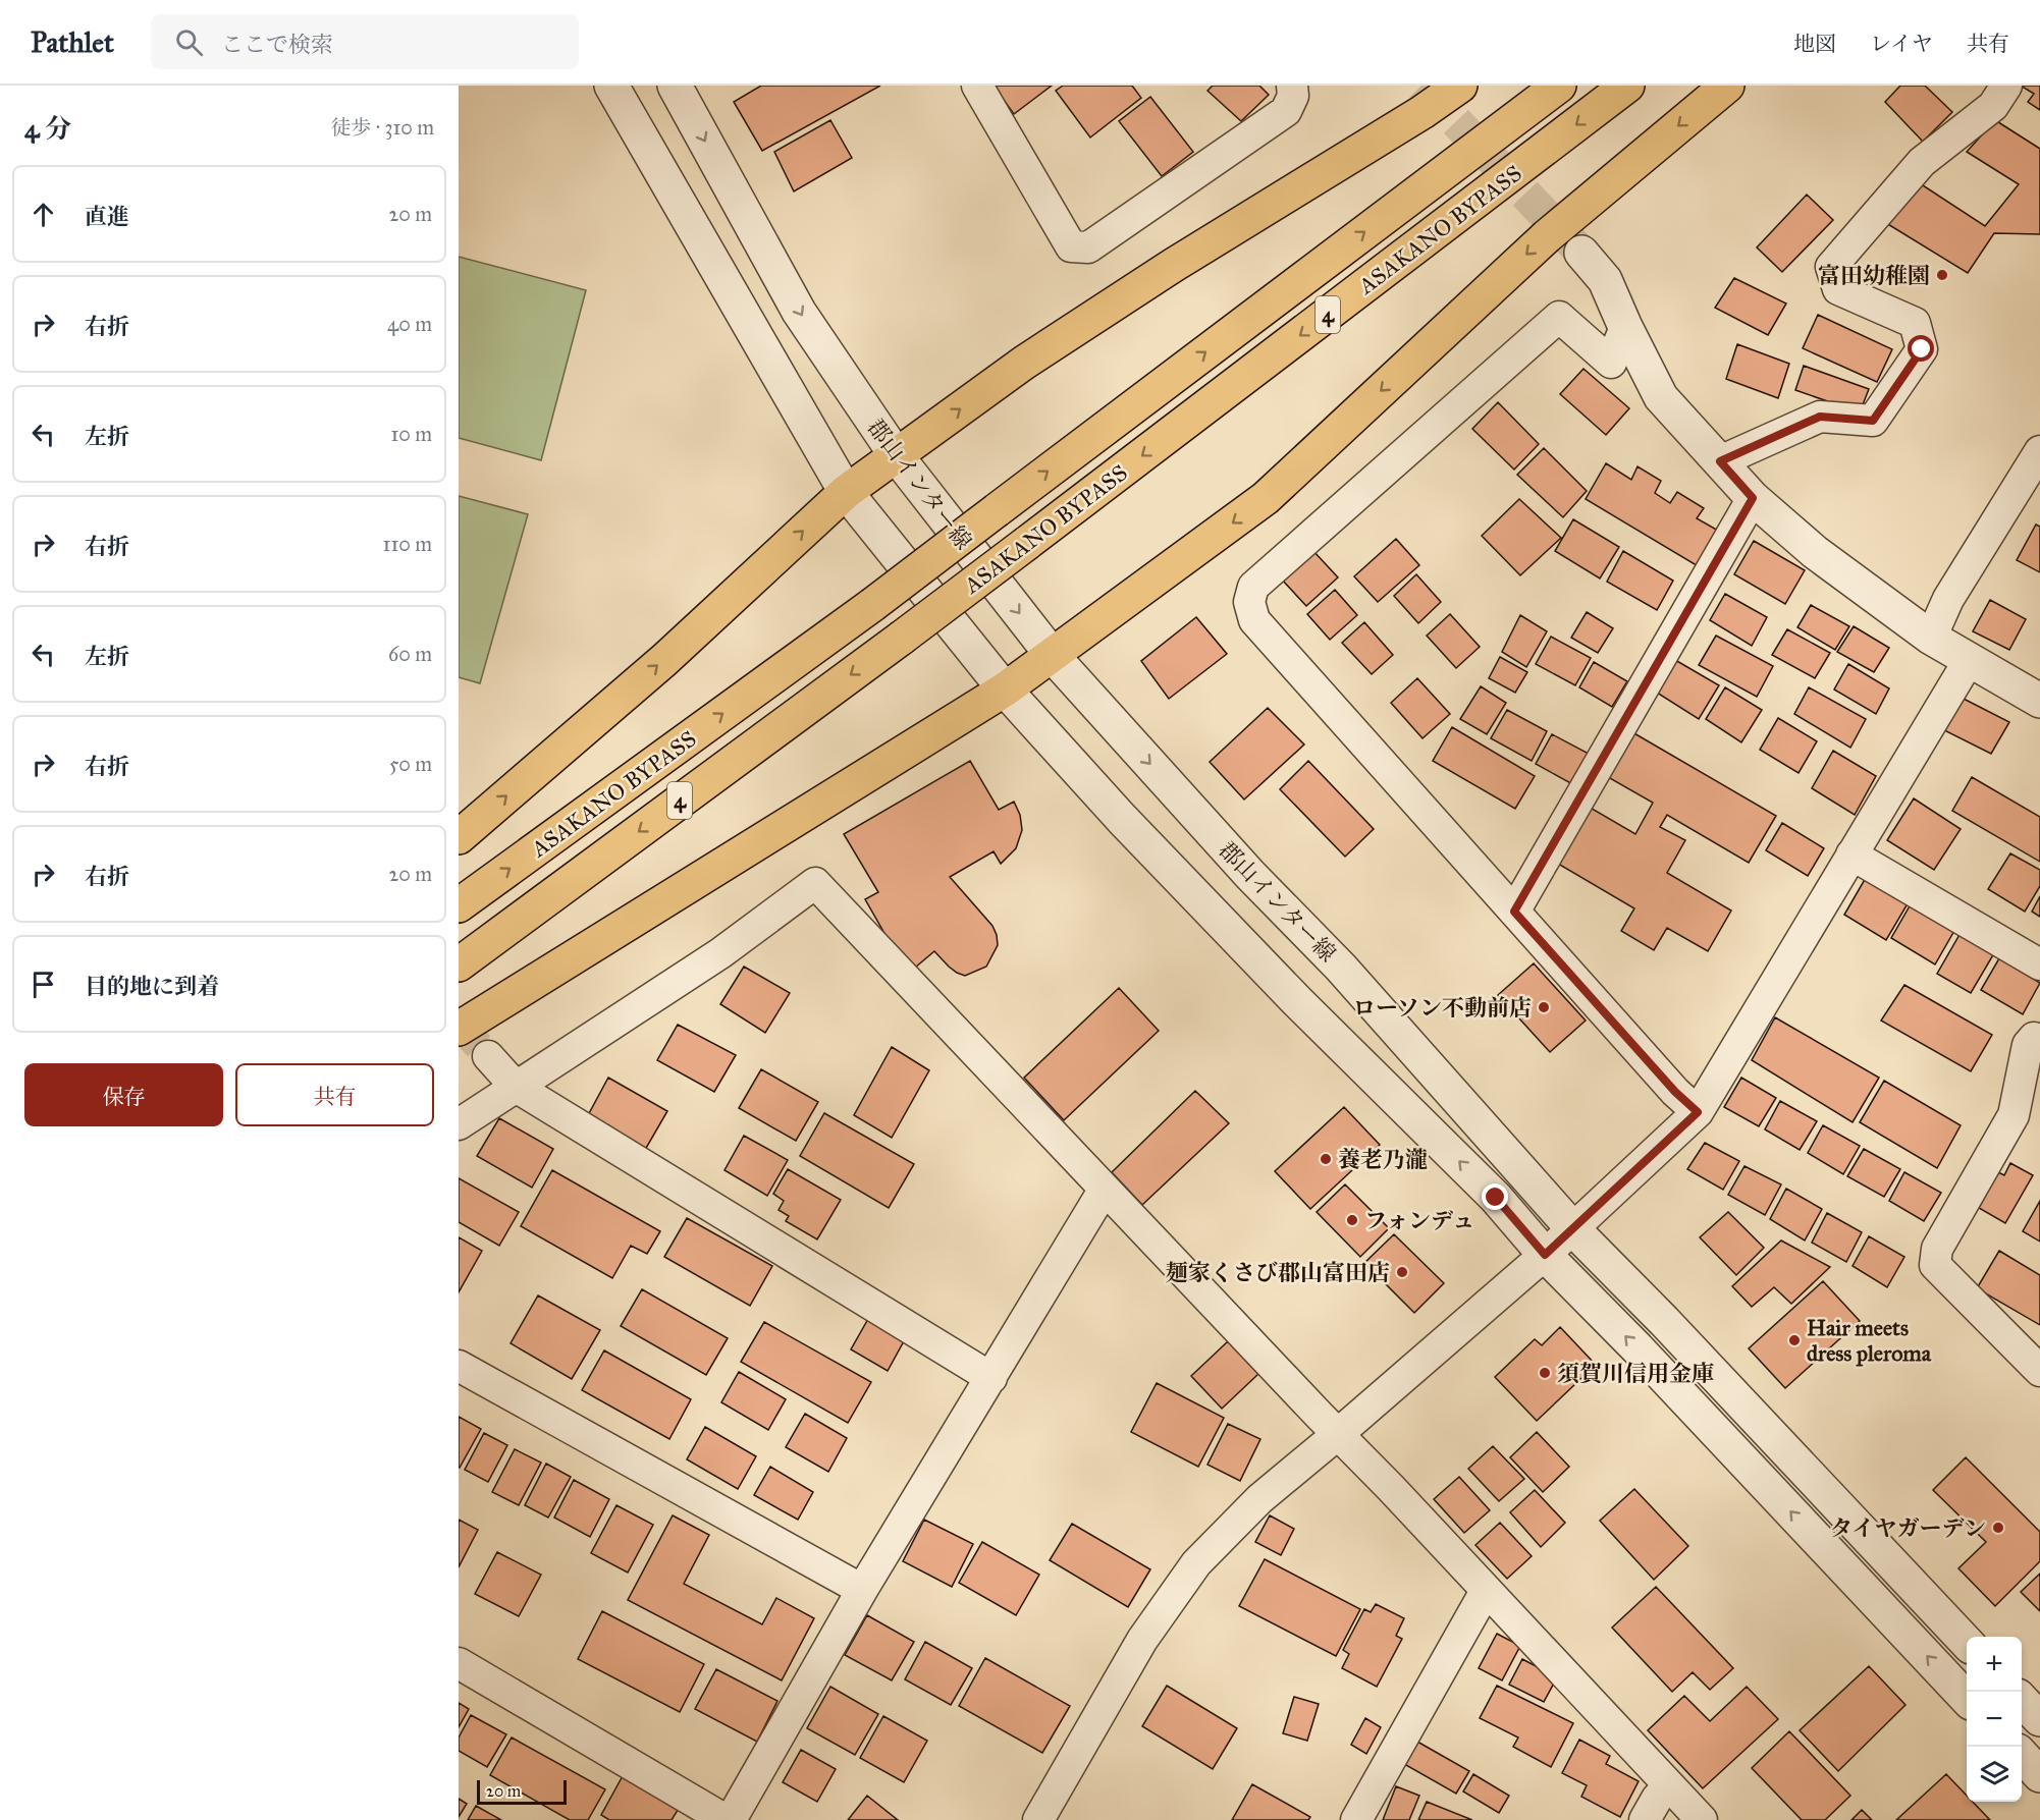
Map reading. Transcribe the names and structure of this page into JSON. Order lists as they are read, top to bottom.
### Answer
{
  "streets": {
    "highway": ["ASAKANO BYPASS", "4"],
    "street": ["郡山インター線"]
  },
  "places": [
    "富田幼稚園",
    "ローソン不動前店",
    "養老乃瀧",
    "フォンデュ",
    "麺家くさび郡山富田店",
    "Hair meets dress pleroma",
    "須賀川信用金庫",
    "タイヤガーデン"
  ],
  "scale_bar": "20 m",
  "page": {
    "header": "Pathlet",
    "search": "ここで検索",
    "nav": ["地図", "レイヤ", "共有"],
    "heading": ["4 分", "徒歩 · 310 m"],
    "list": [
      ["直進", "20 m"],
      ["右折", "40 m"],
      ["左折", "10 m"],
      ["右折", "110 m"],
      ["左折", "60 m"],
      ["右折", "50 m"],
      ["右折", "20 m"],
      "目的地に到着"
    ],
    "buttons": ["保存", "共有"],
    "map_buttons": ["+", "−"],
    "scale": "20 m"
  }
}
